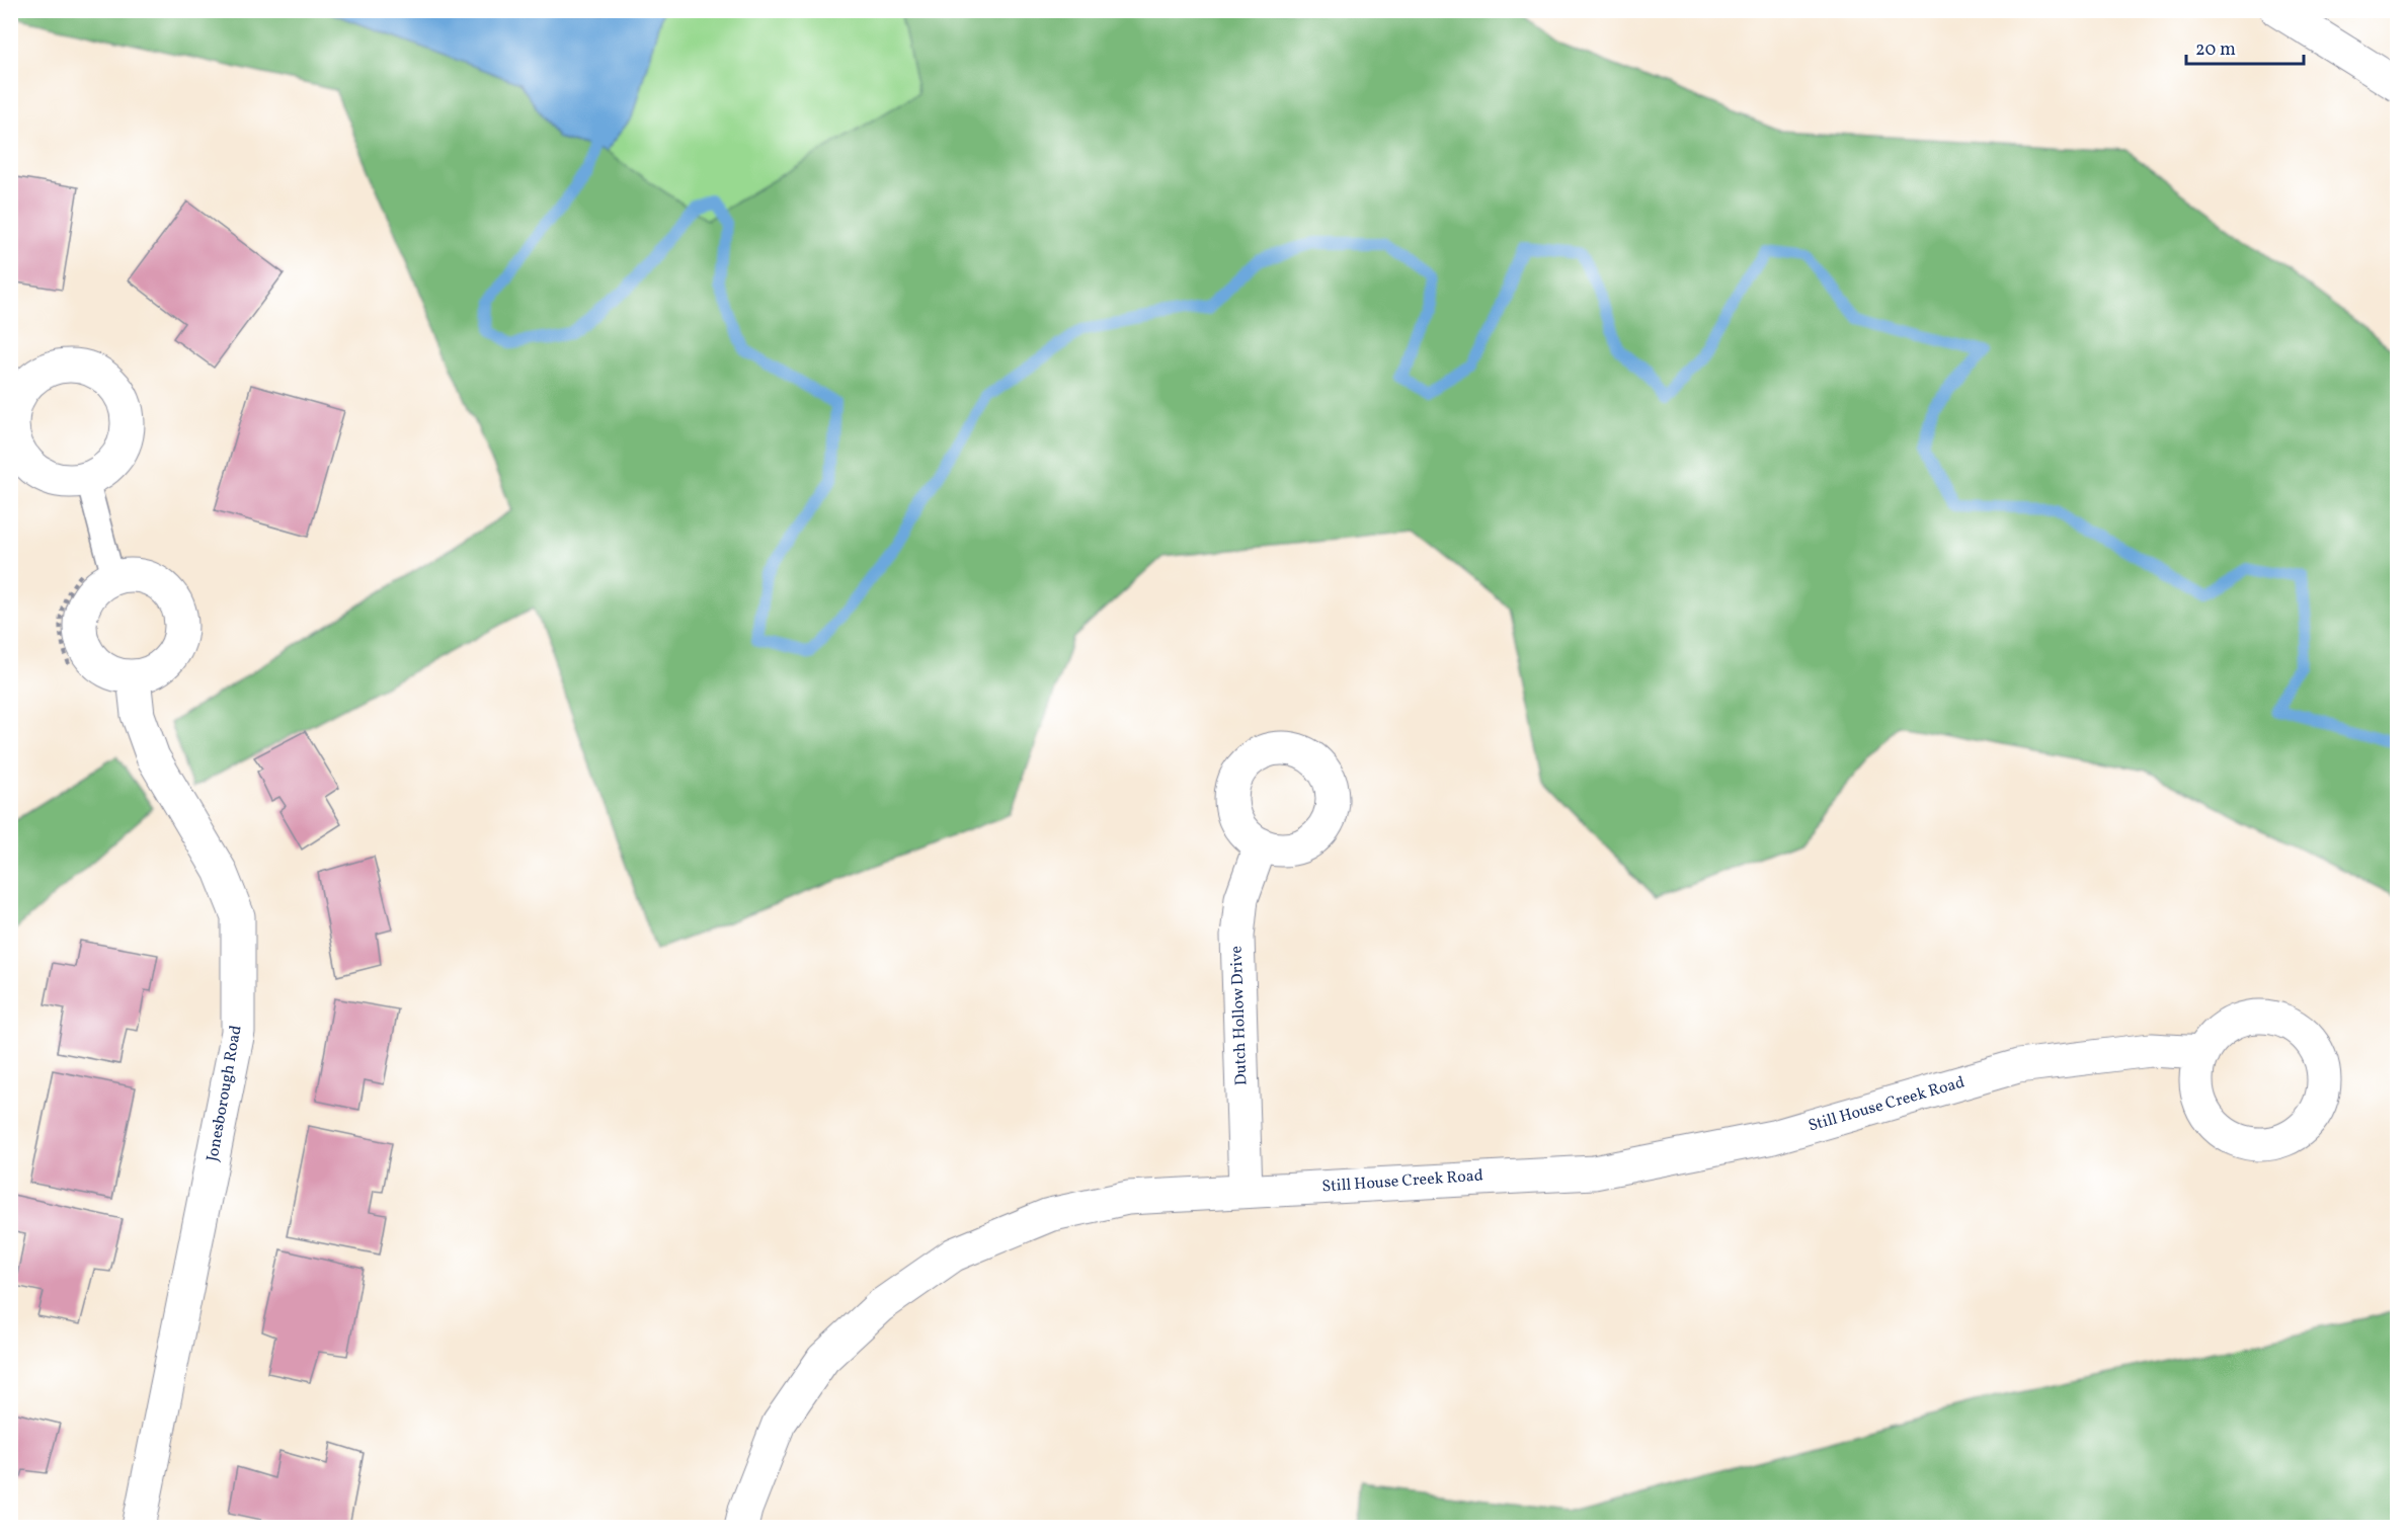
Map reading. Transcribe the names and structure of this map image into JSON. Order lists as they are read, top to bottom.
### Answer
{
  "streets": {
    "street": ["Dutch Hollow Drive", "Jonesborough Road", "Still House Creek Road"]
  },
  "crossings": [
    ["Dutch Hollow Drive", "Still House Creek Road"]
  ],
  "scale_bar": "20 m"
}
